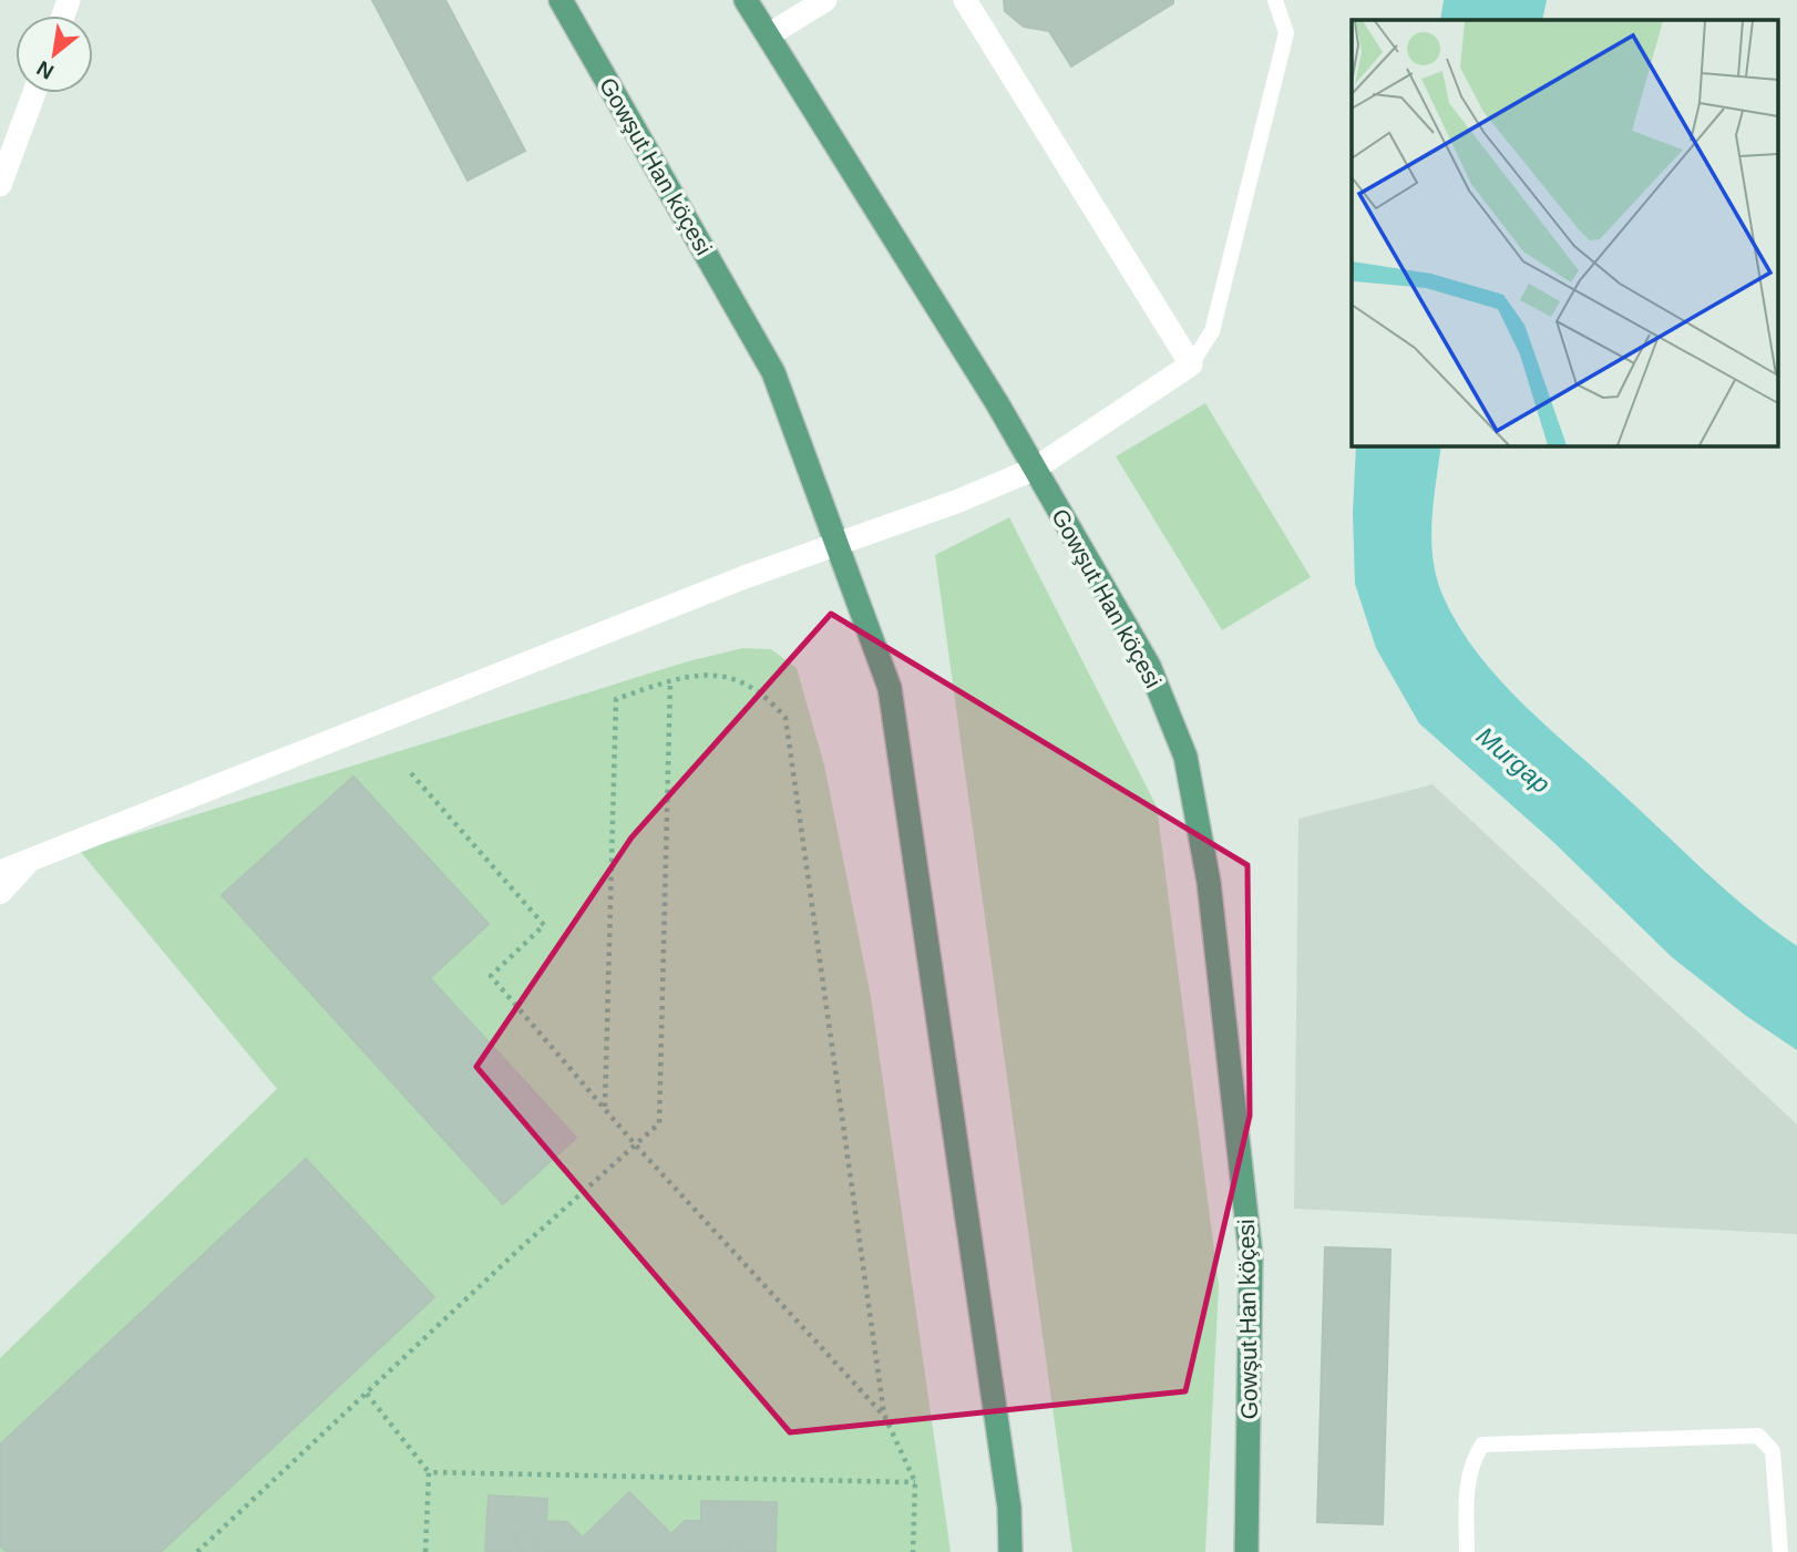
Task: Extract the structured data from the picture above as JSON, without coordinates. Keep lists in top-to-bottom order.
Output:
{
  "streets": {
    "main road": ["Gowşut Han köçesi"]
  },
  "water": ["Murgap"],
  "north": "bottom left"
}
